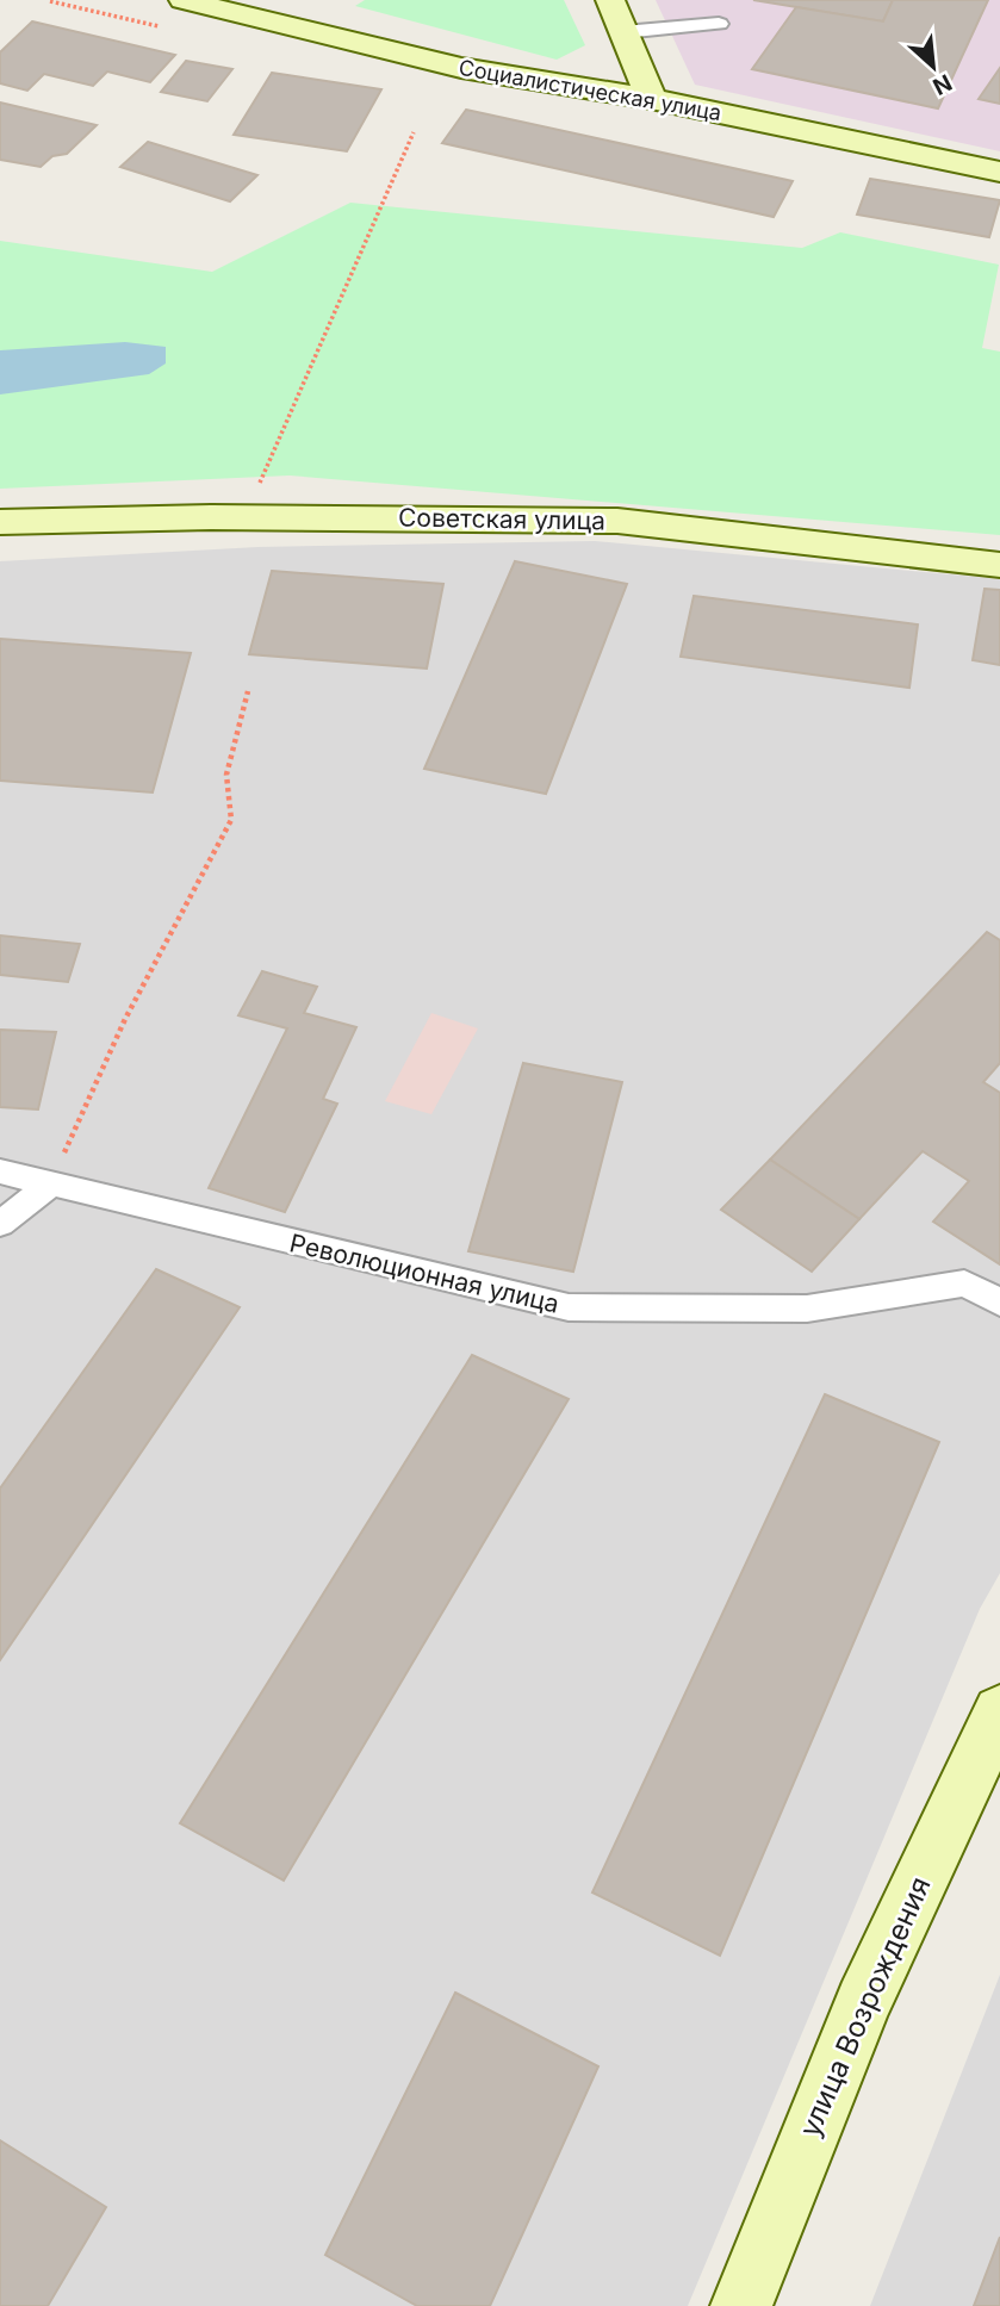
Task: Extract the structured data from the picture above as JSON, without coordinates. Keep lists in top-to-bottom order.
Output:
{
  "streets": {
    "main road": ["Социалистическая улица", "Советская улица", "улица Возрождения"],
    "lane": ["Революционная улица"]
  },
  "north": "bottom right"
}
